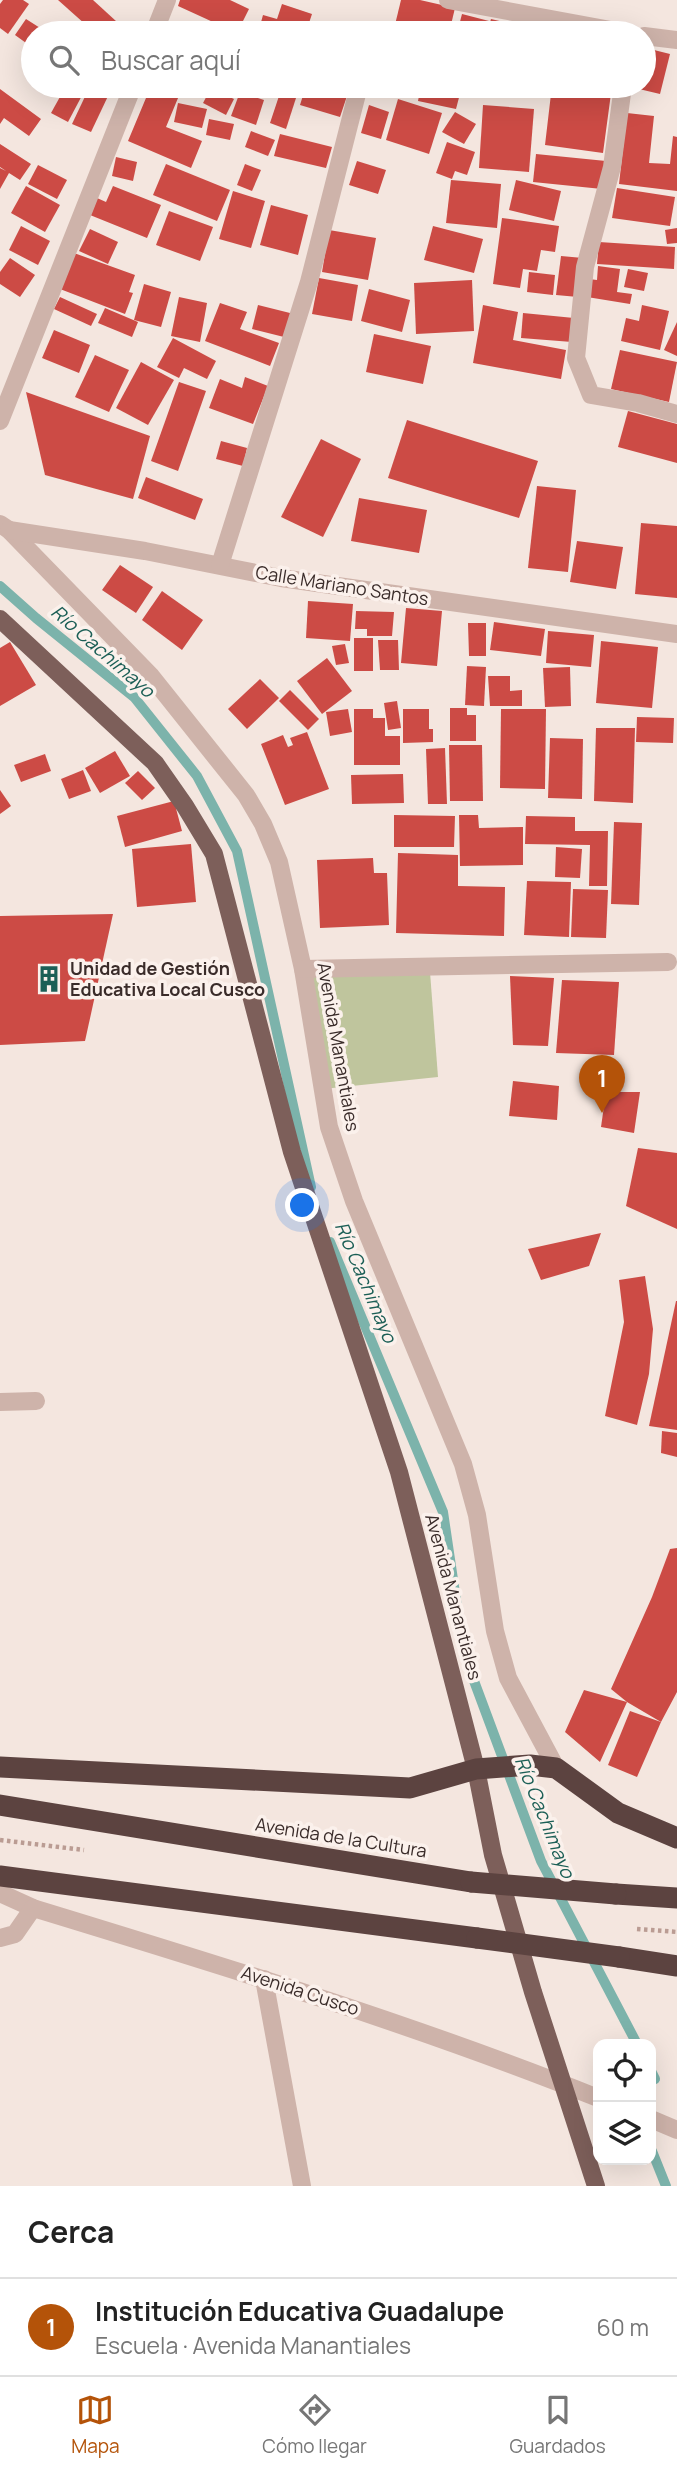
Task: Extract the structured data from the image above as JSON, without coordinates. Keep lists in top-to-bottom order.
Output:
{
  "streets": {
    "highway": ["Avenida de la Cultura"],
    "main road": ["Avenida Manantiales"],
    "street": ["Calle Mariano Santos", "Avenida Cusco"]
  },
  "crossings": [
    ["Calle Mariano Santos", "Avenida Manantiales"],
    ["Avenida Manantiales", "Avenida Cusco"]
  ],
  "water": ["Río Cachimayo"],
  "places": {
    "building": ["Unidad de Gestión Educativa Local Cusco"]
  },
  "page": {
    "search": "Buscar aquí",
    "pins": "1",
    "heading": "Cerca",
    "list": [
      {
        "mark": "1",
        "name": "Institución Educativa Guadalupe",
        "note": "Escuela · Avenida Manantiales",
        "value": "60 m"
      }
    ],
    "nav": ["Mapa", "Cómo llegar", "Guardados"]
  }
}
